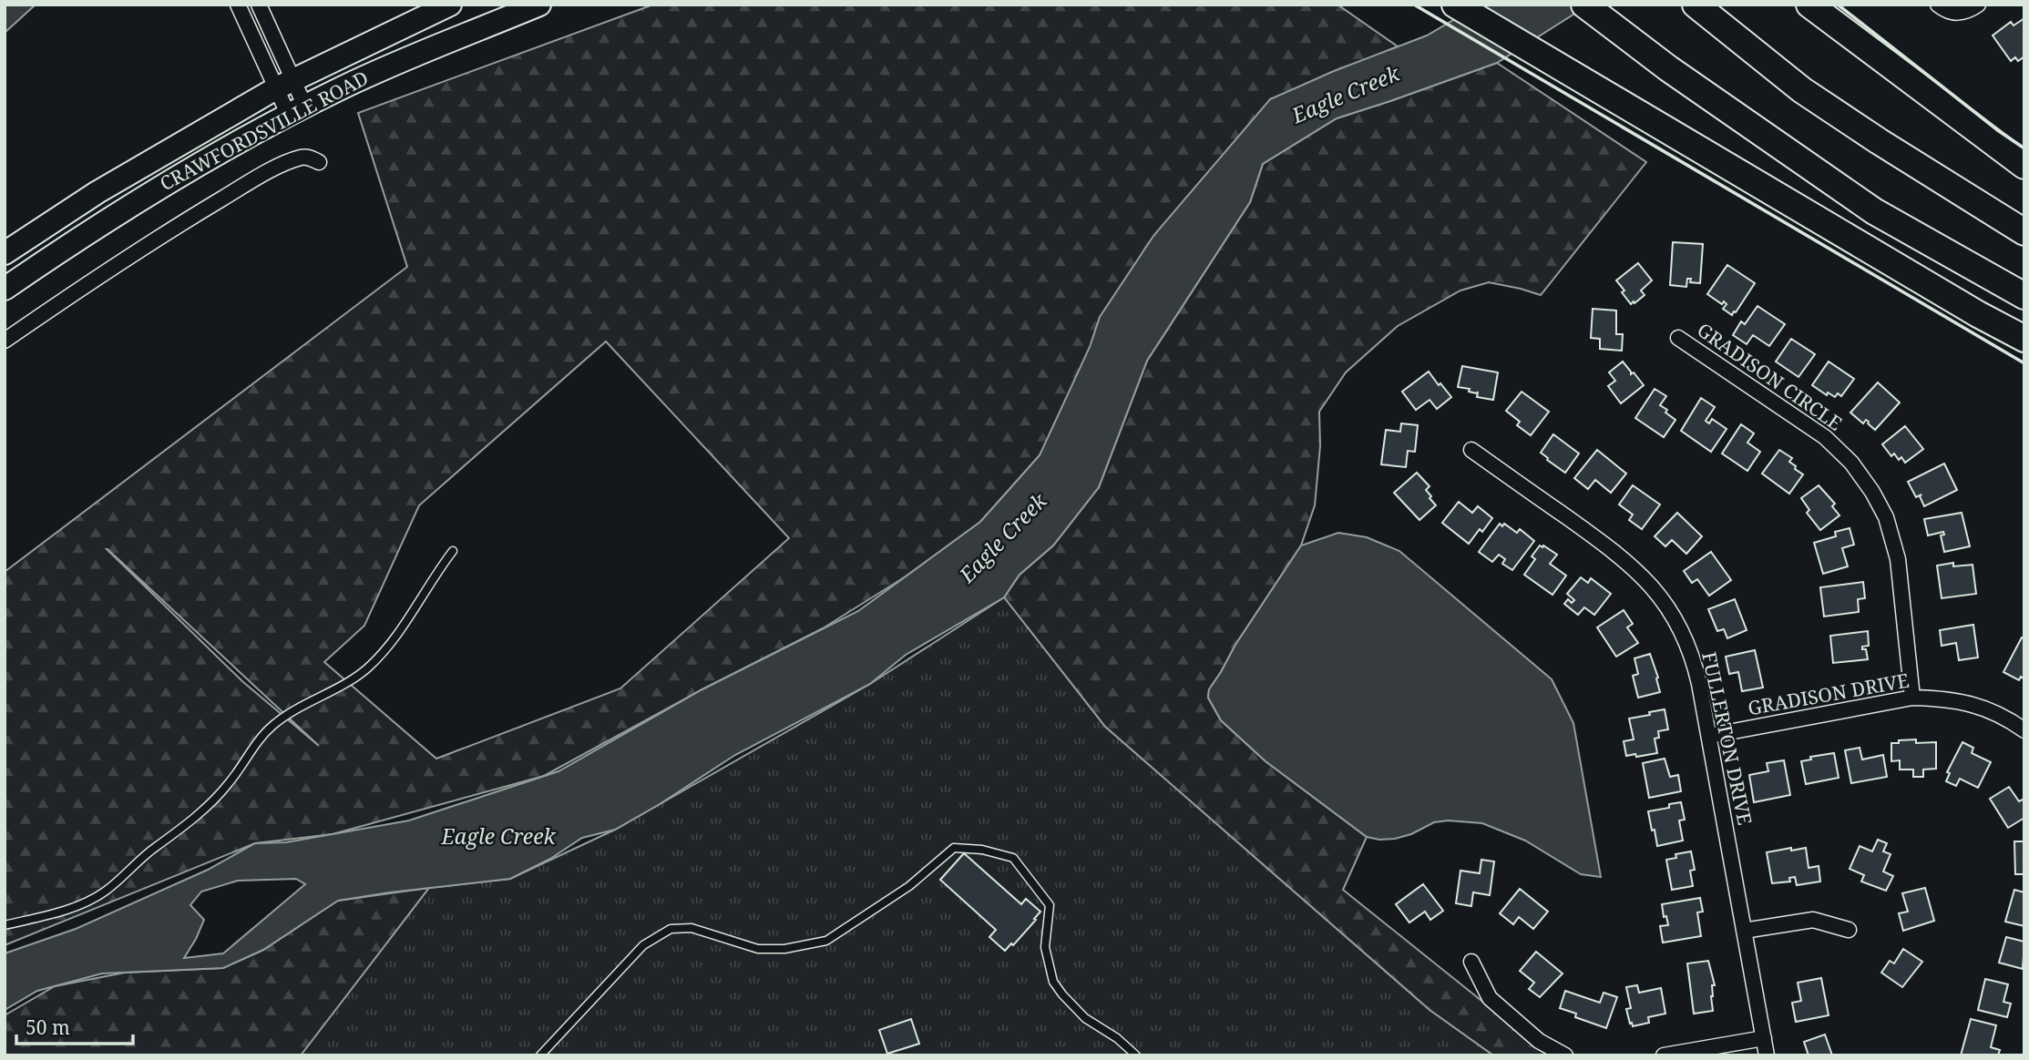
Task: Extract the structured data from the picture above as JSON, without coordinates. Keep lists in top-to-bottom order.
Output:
{
  "streets": {
    "main road": ["CRAWFORDSVILLE ROAD"],
    "street": ["GRADISON CIRCLE", "GRADISON DRIVE", "FULLERTON DRIVE"]
  },
  "crossings": [
    ["GRADISON CIRCLE", "GRADISON DRIVE"],
    ["GRADISON DRIVE", "FULLERTON DRIVE"]
  ],
  "water": ["Eagle Creek"],
  "scale_bar": "50 m"
}
